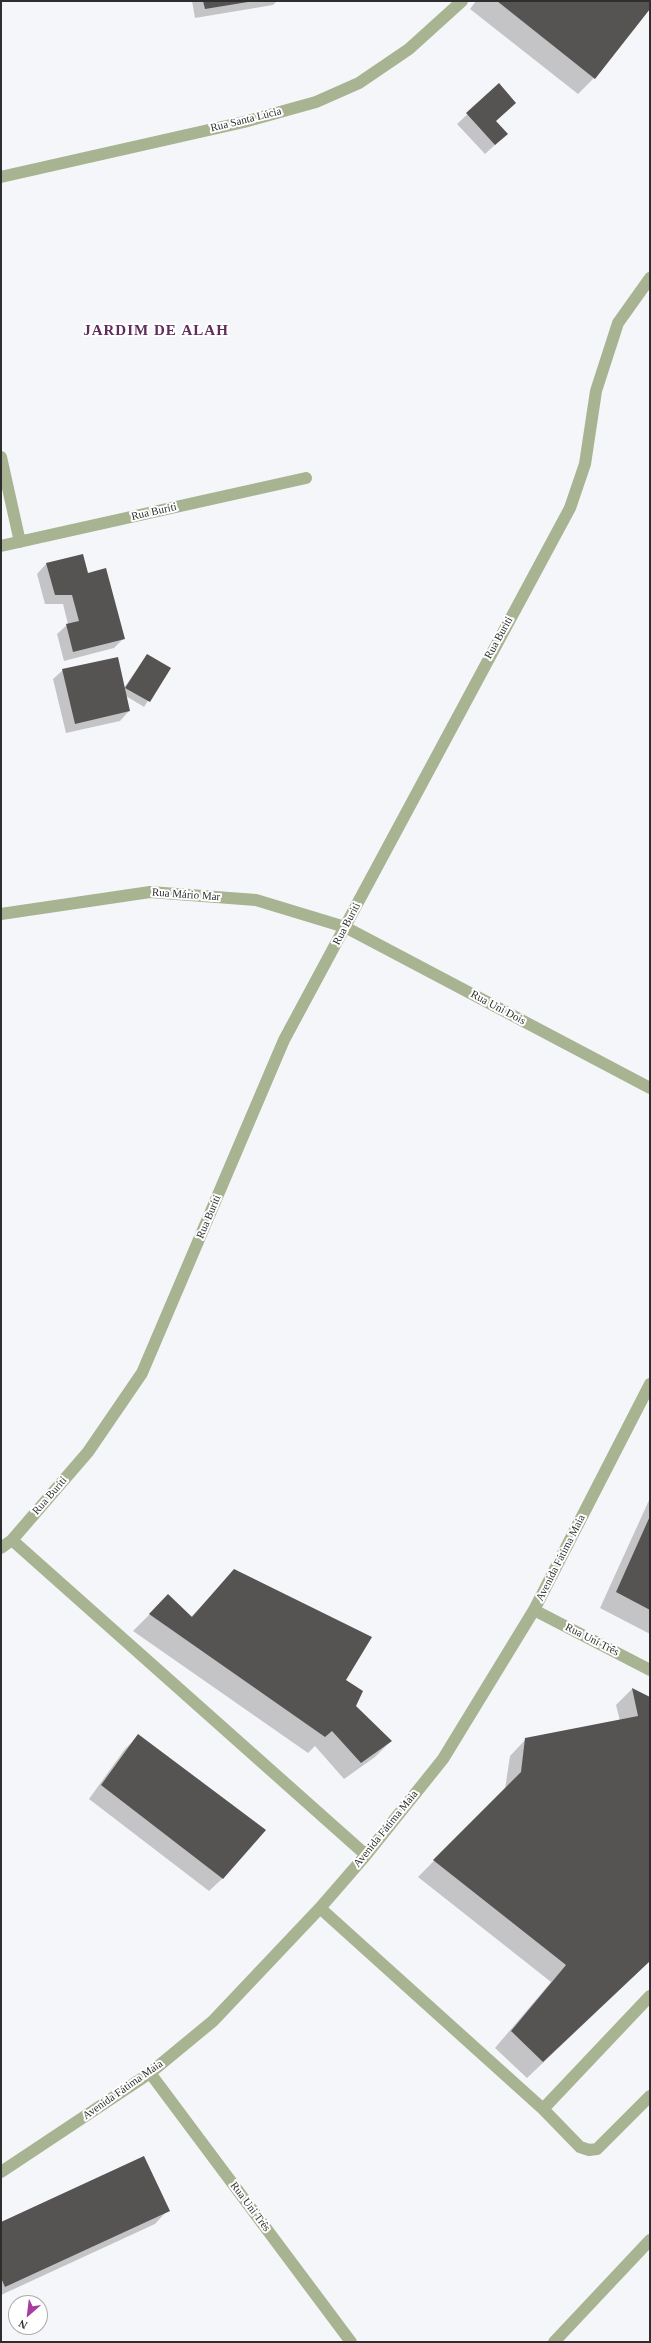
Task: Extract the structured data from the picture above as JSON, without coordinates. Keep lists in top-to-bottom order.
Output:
{
  "streets": {
    "street": [
      "Rua Santa Lúcia",
      "Rua Buriti",
      "Rua Mário Mar",
      "Rua Uni Dois",
      "Avenida Fátima Maia",
      "Rua Uni Três"
    ]
  },
  "crossings": [
    ["Rua Buriti", "Rua Mário Mar"],
    ["Rua Buriti", "Rua Uni Dois"],
    ["Rua Mário Mar", "Rua Uni Dois"],
    ["Avenida Fátima Maia", "Rua Uni Três"]
  ],
  "districts": ["JARDIM DE ALAH"],
  "north": "bottom left"
}
